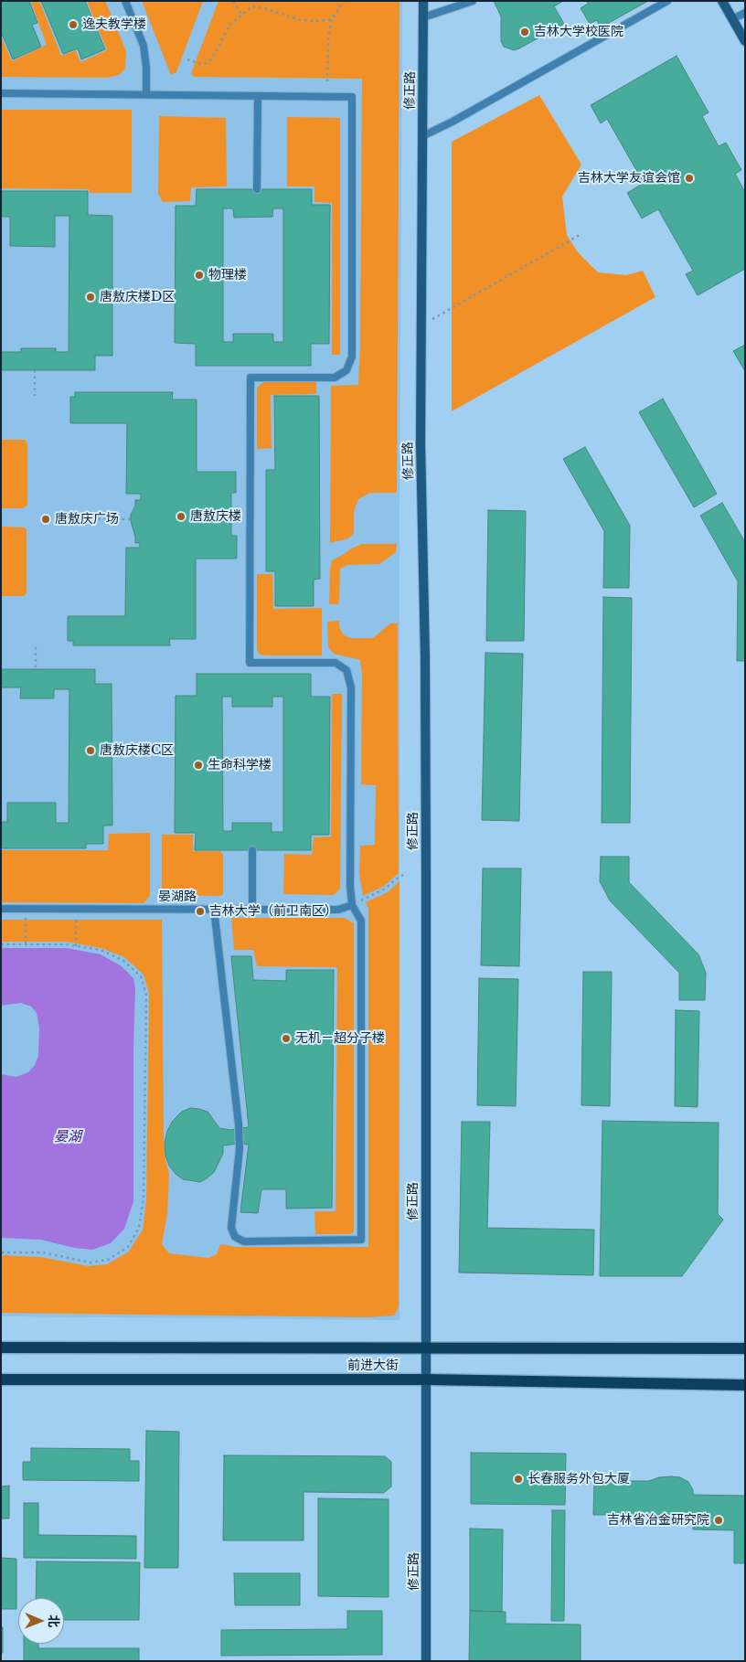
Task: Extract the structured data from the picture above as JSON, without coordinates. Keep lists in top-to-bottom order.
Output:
{
  "streets": {
    "main road": ["前进大街"],
    "street": ["修正路"],
    "lane": ["晏湖路"]
  },
  "crossings": [
    ["修正路", "前进大街"]
  ],
  "water": ["晏湖"],
  "places": [
    "逸夫教学楼",
    "吉林大学校医院",
    "吉林大学友谊会馆",
    "物理楼",
    "唐敖庆楼D区",
    "唐敖庆楼",
    "唐敖庆广场",
    "唐敖庆楼C区",
    "生命科学楼",
    "吉林大学（前卫南区）",
    "无机－超分子楼",
    "长春服务外包大厦",
    "吉林省冶金研究院"
  ],
  "north": "right"
}
